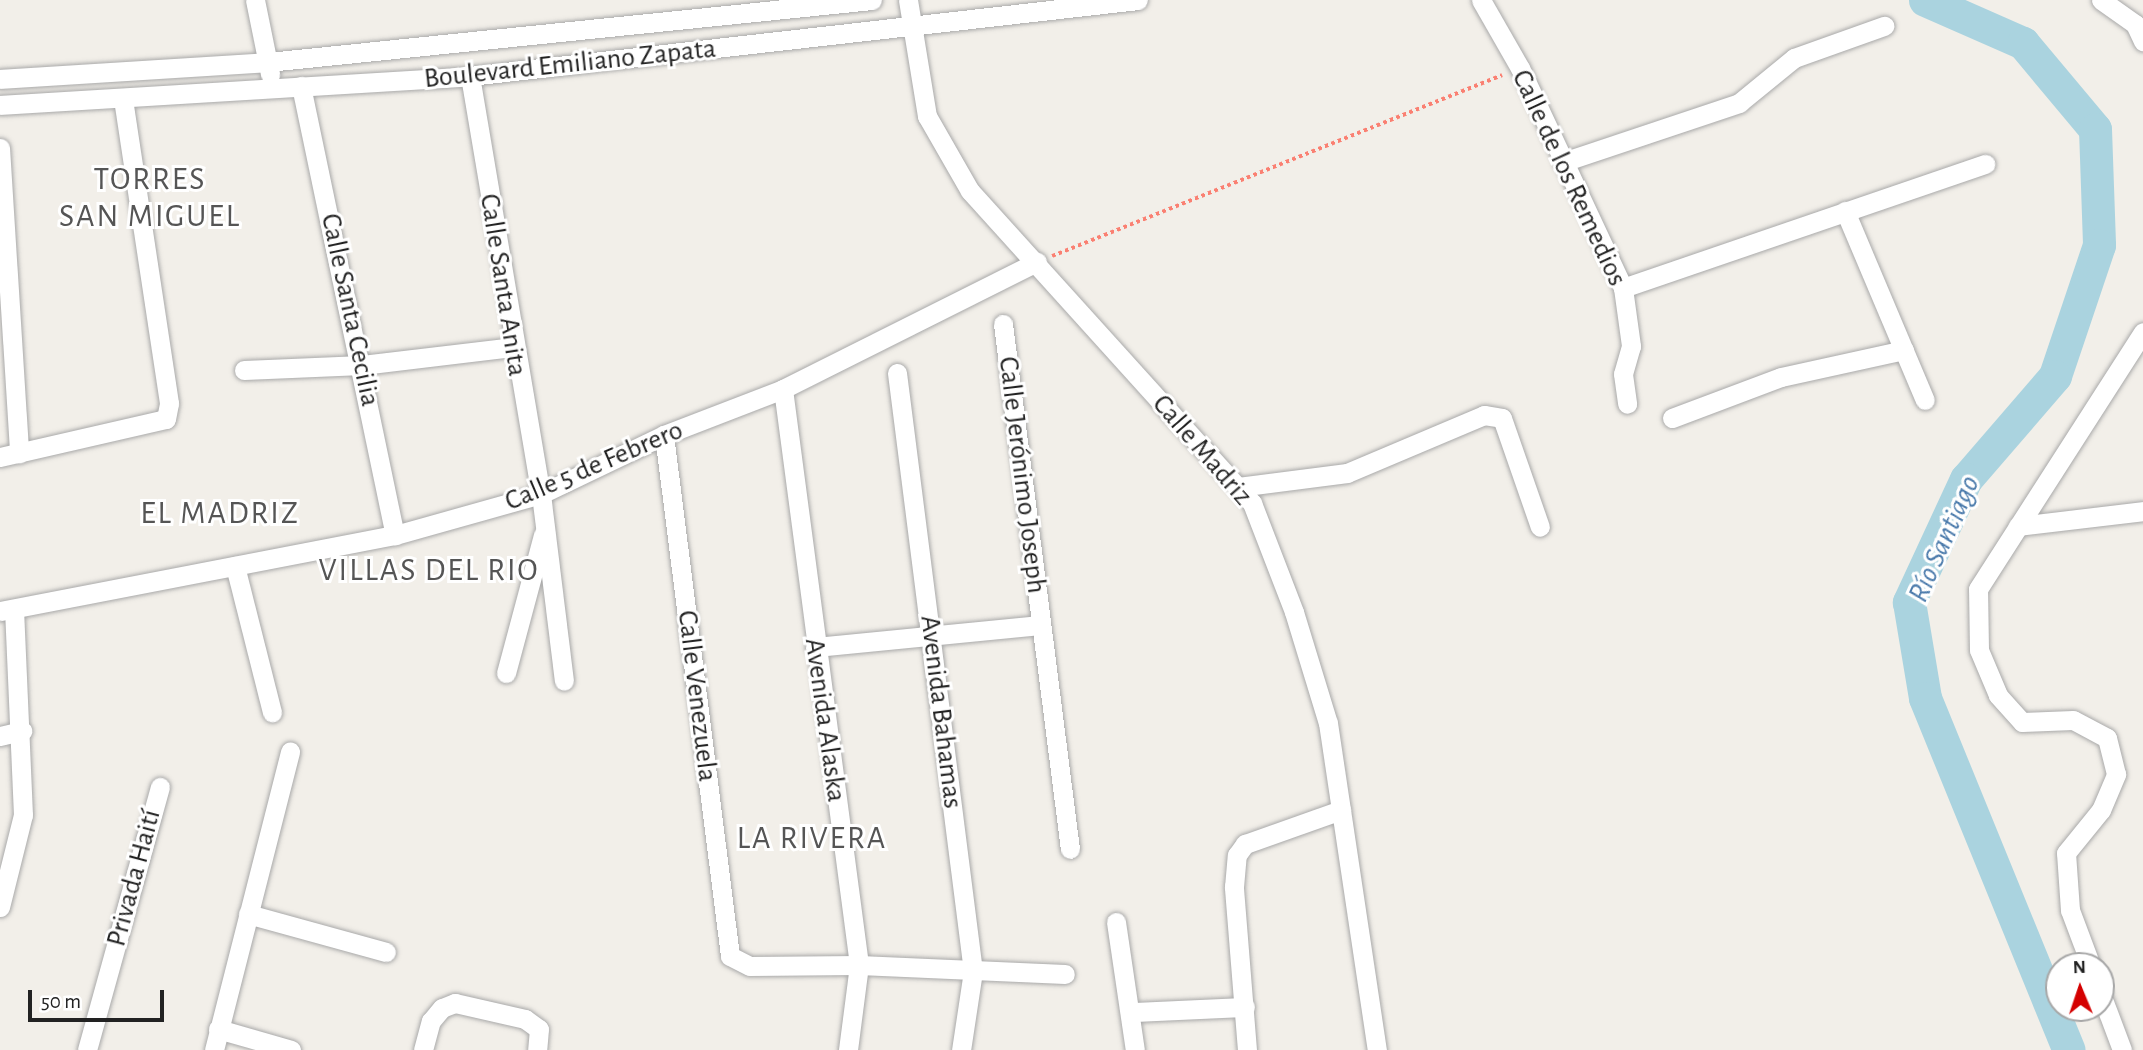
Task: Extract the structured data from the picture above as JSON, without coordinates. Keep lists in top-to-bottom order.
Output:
{
  "streets": {
    "street": [
      "Boulevard Emiliano Zapata",
      "Calle de los Remedios",
      "Calle Santa Anita",
      "Calle Santa Cecilia",
      "Calle Madriz",
      "Calle 5 de Febrero",
      "Calle Jerónimo Joseph",
      "Calle Venezuela",
      "Avenida Bahamas",
      "Avenida Alaska",
      "Privada Haití"
    ]
  },
  "crossings": [
    ["Boulevard Emiliano Zapata", "Calle Santa Anita"],
    ["Boulevard Emiliano Zapata", "Calle Santa Cecilia"],
    ["Boulevard Emiliano Zapata", "Calle Madriz"],
    ["Calle Santa Anita", "Calle 5 de Febrero"],
    ["Calle Santa Cecilia", "Calle 5 de Febrero"],
    ["Calle Madriz", "Calle 5 de Febrero"],
    ["Calle 5 de Febrero", "Calle Venezuela"],
    ["Calle 5 de Febrero", "Avenida Alaska"],
    ["Calle Venezuela", "Avenida Alaska"]
  ],
  "districts": [
    "TORRES SAN MIGUEL",
    "EL MADRIZ",
    "VILLAS DEL RIO",
    "LA RIVERA"
  ],
  "water": ["Río Santiago"],
  "scale_bar": "50 m",
  "north": "top"
}
